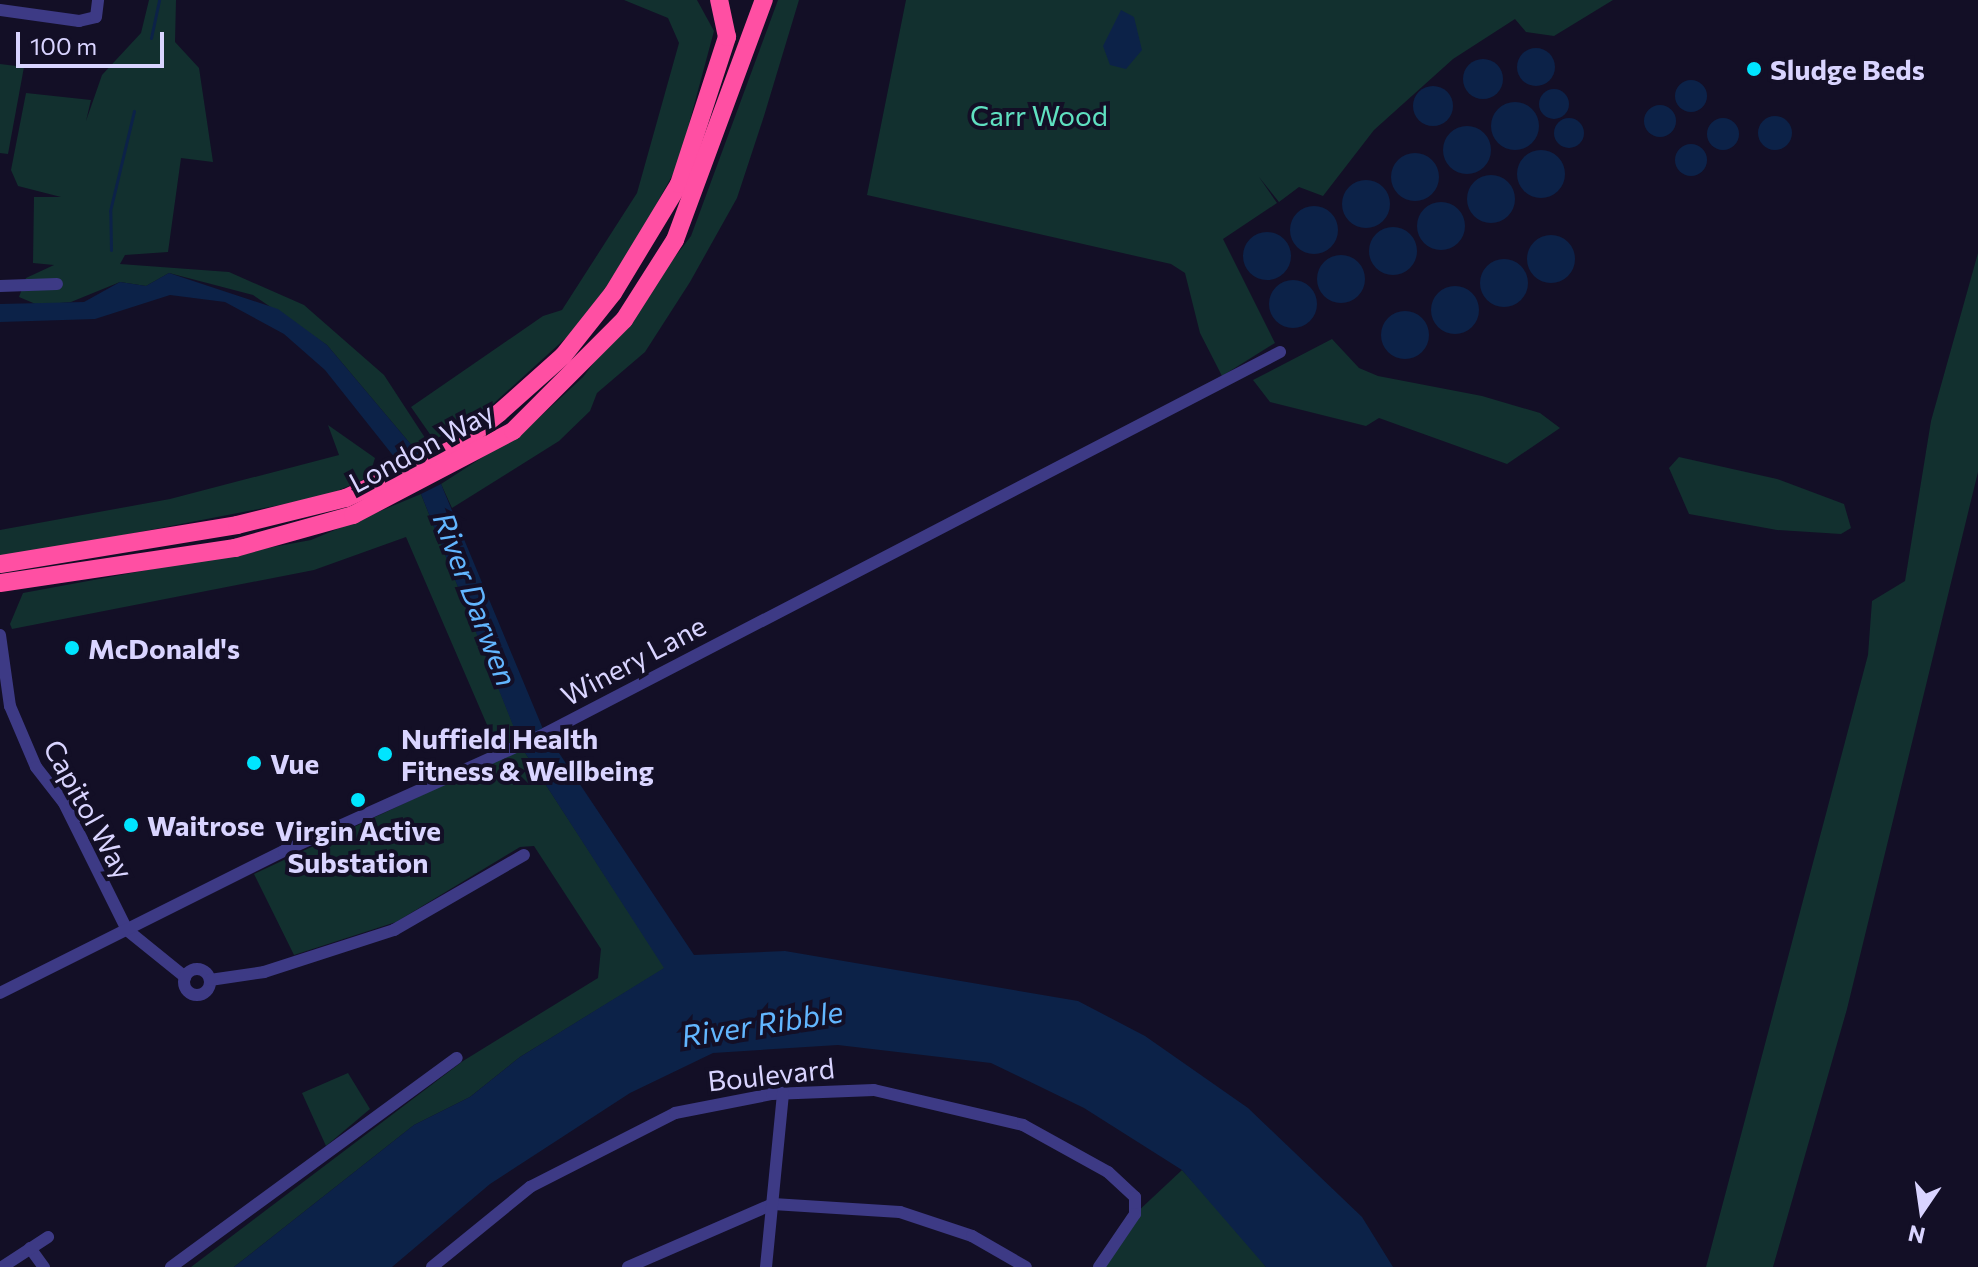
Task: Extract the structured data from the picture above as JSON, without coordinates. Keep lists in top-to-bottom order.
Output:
{
  "streets": {
    "highway": ["London Way"],
    "street": ["Winery Lane", "Capitol Way", "Boulevard"]
  },
  "crossings": [
    ["Winery Lane", "Capitol Way"]
  ],
  "water": ["River Darwen", "River Ribble"],
  "parks": ["Carr Wood"],
  "places": [
    "Sludge Beds",
    "McDonald's",
    "Nuffield Health Fitness & Wellbeing",
    "Vue",
    "Virgin Active Substation",
    "Waitrose"
  ],
  "scale_bar": "100 m",
  "north": "bottom"
}
